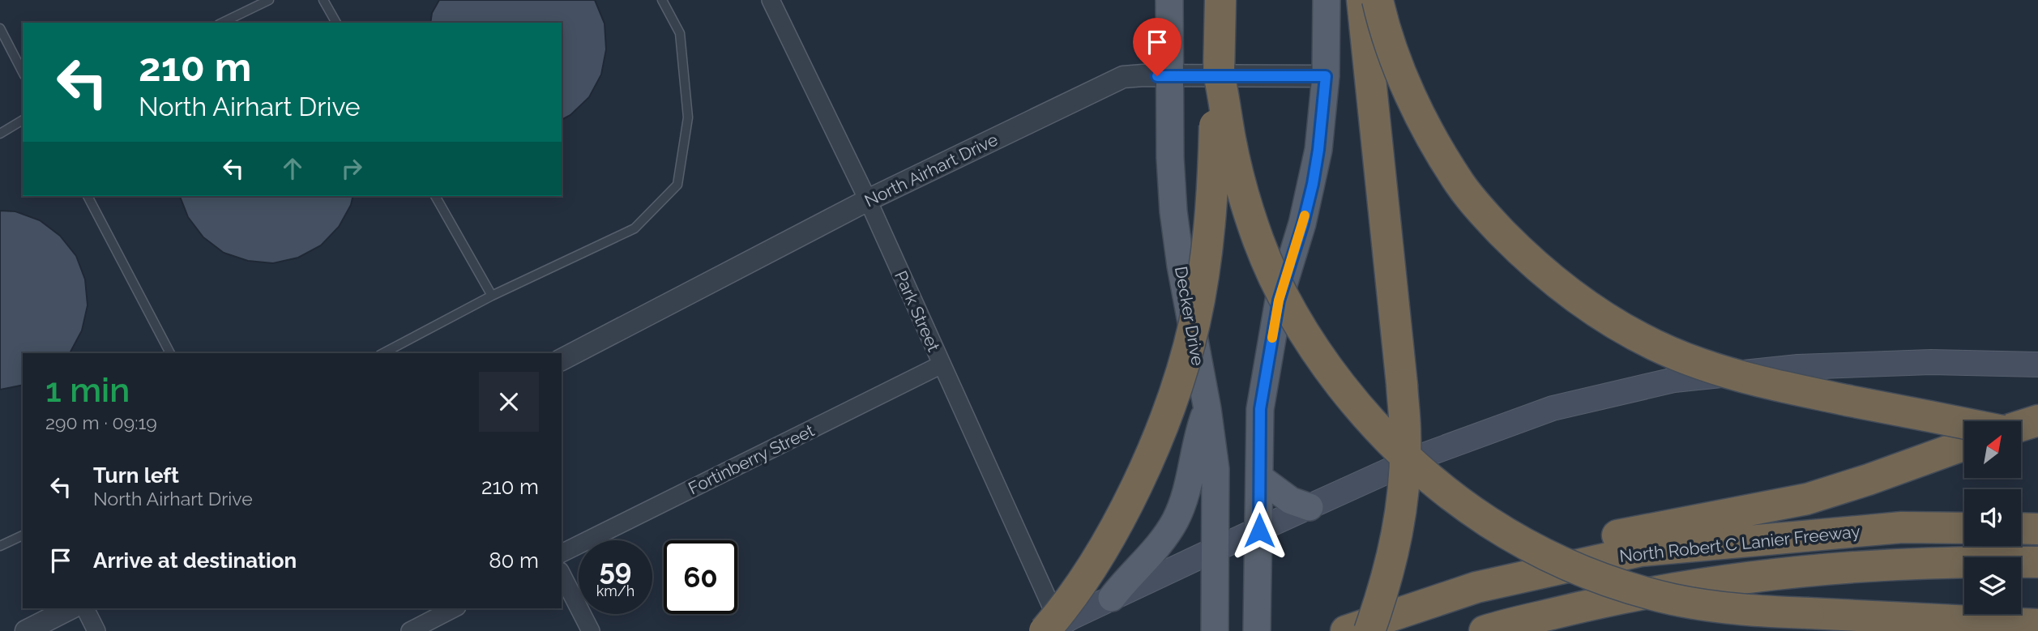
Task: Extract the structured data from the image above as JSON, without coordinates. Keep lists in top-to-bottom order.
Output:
{
  "streets": {
    "highway": ["North Robert C Lanier Freeway"],
    "main road": ["Decker Drive"],
    "street": ["North Airhart Drive", "Park Street", "Fortinberry Street"]
  },
  "crossings": [
    ["North Airhart Drive", "Park Street"],
    ["North Airhart Drive", "Decker Drive"],
    ["Park Street", "Fortinberry Street"]
  ],
  "north": "top right",
  "page": {
    "turn": ["210 m", "North Airhart Drive"],
    "heading": ["1 min", "290 m · 09:19"],
    "list": [
      {
        "name": "Turn left",
        "note": "North Airhart Drive",
        "value": "210 m"
      },
      {
        "name": "Arrive at destination",
        "value": "80 m"
      }
    ],
    "speed": "59 km/h",
    "limit": "60"
  }
}
